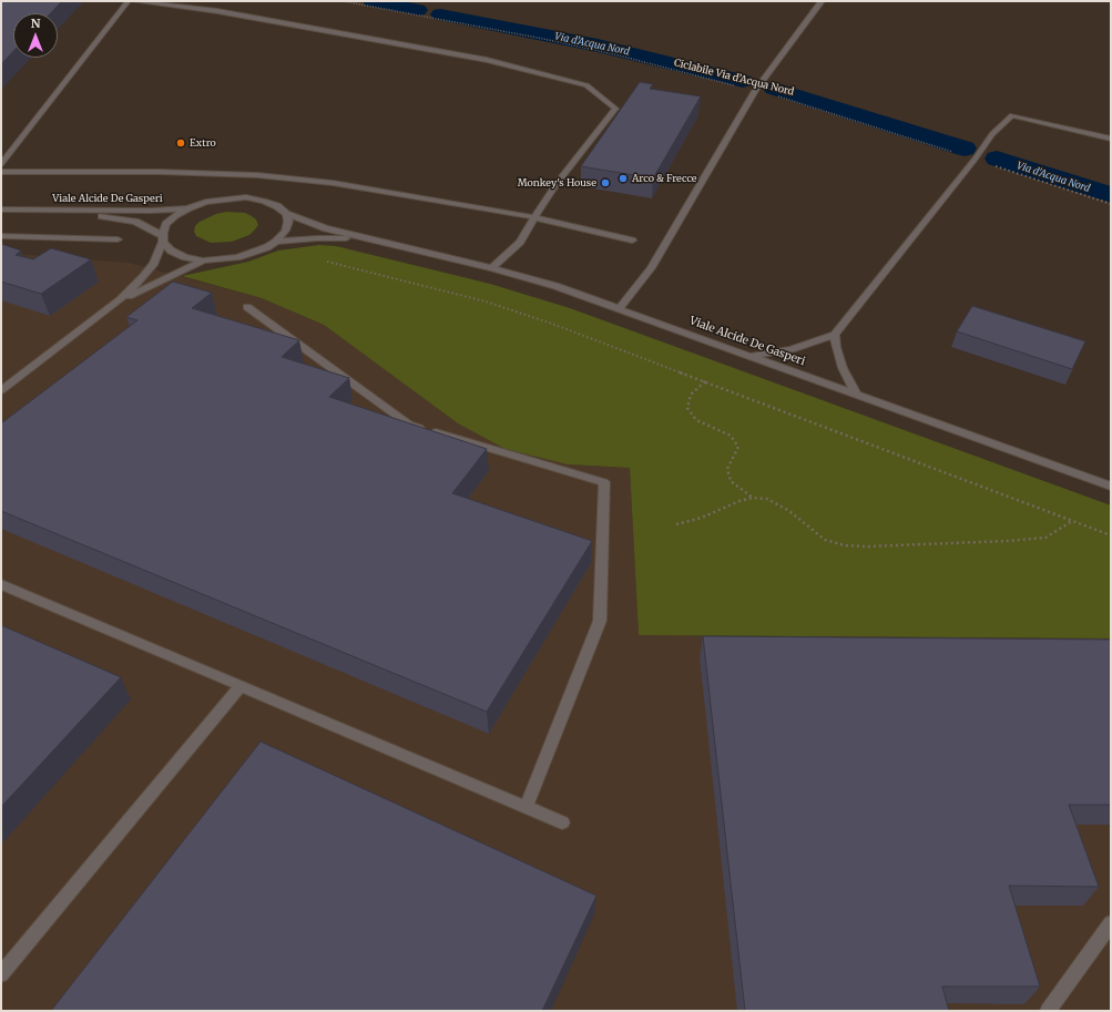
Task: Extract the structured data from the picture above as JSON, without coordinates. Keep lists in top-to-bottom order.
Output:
{
  "streets": {
    "street": ["Viale Alcide De Gasperi"],
    "path": ["Ciclabile Via d’Acqua Nord"]
  },
  "water": ["Via d'Acqua Nord"],
  "places": ["Extro", "Arco & Frecce", "Monkey's House"],
  "north": "top"
}
